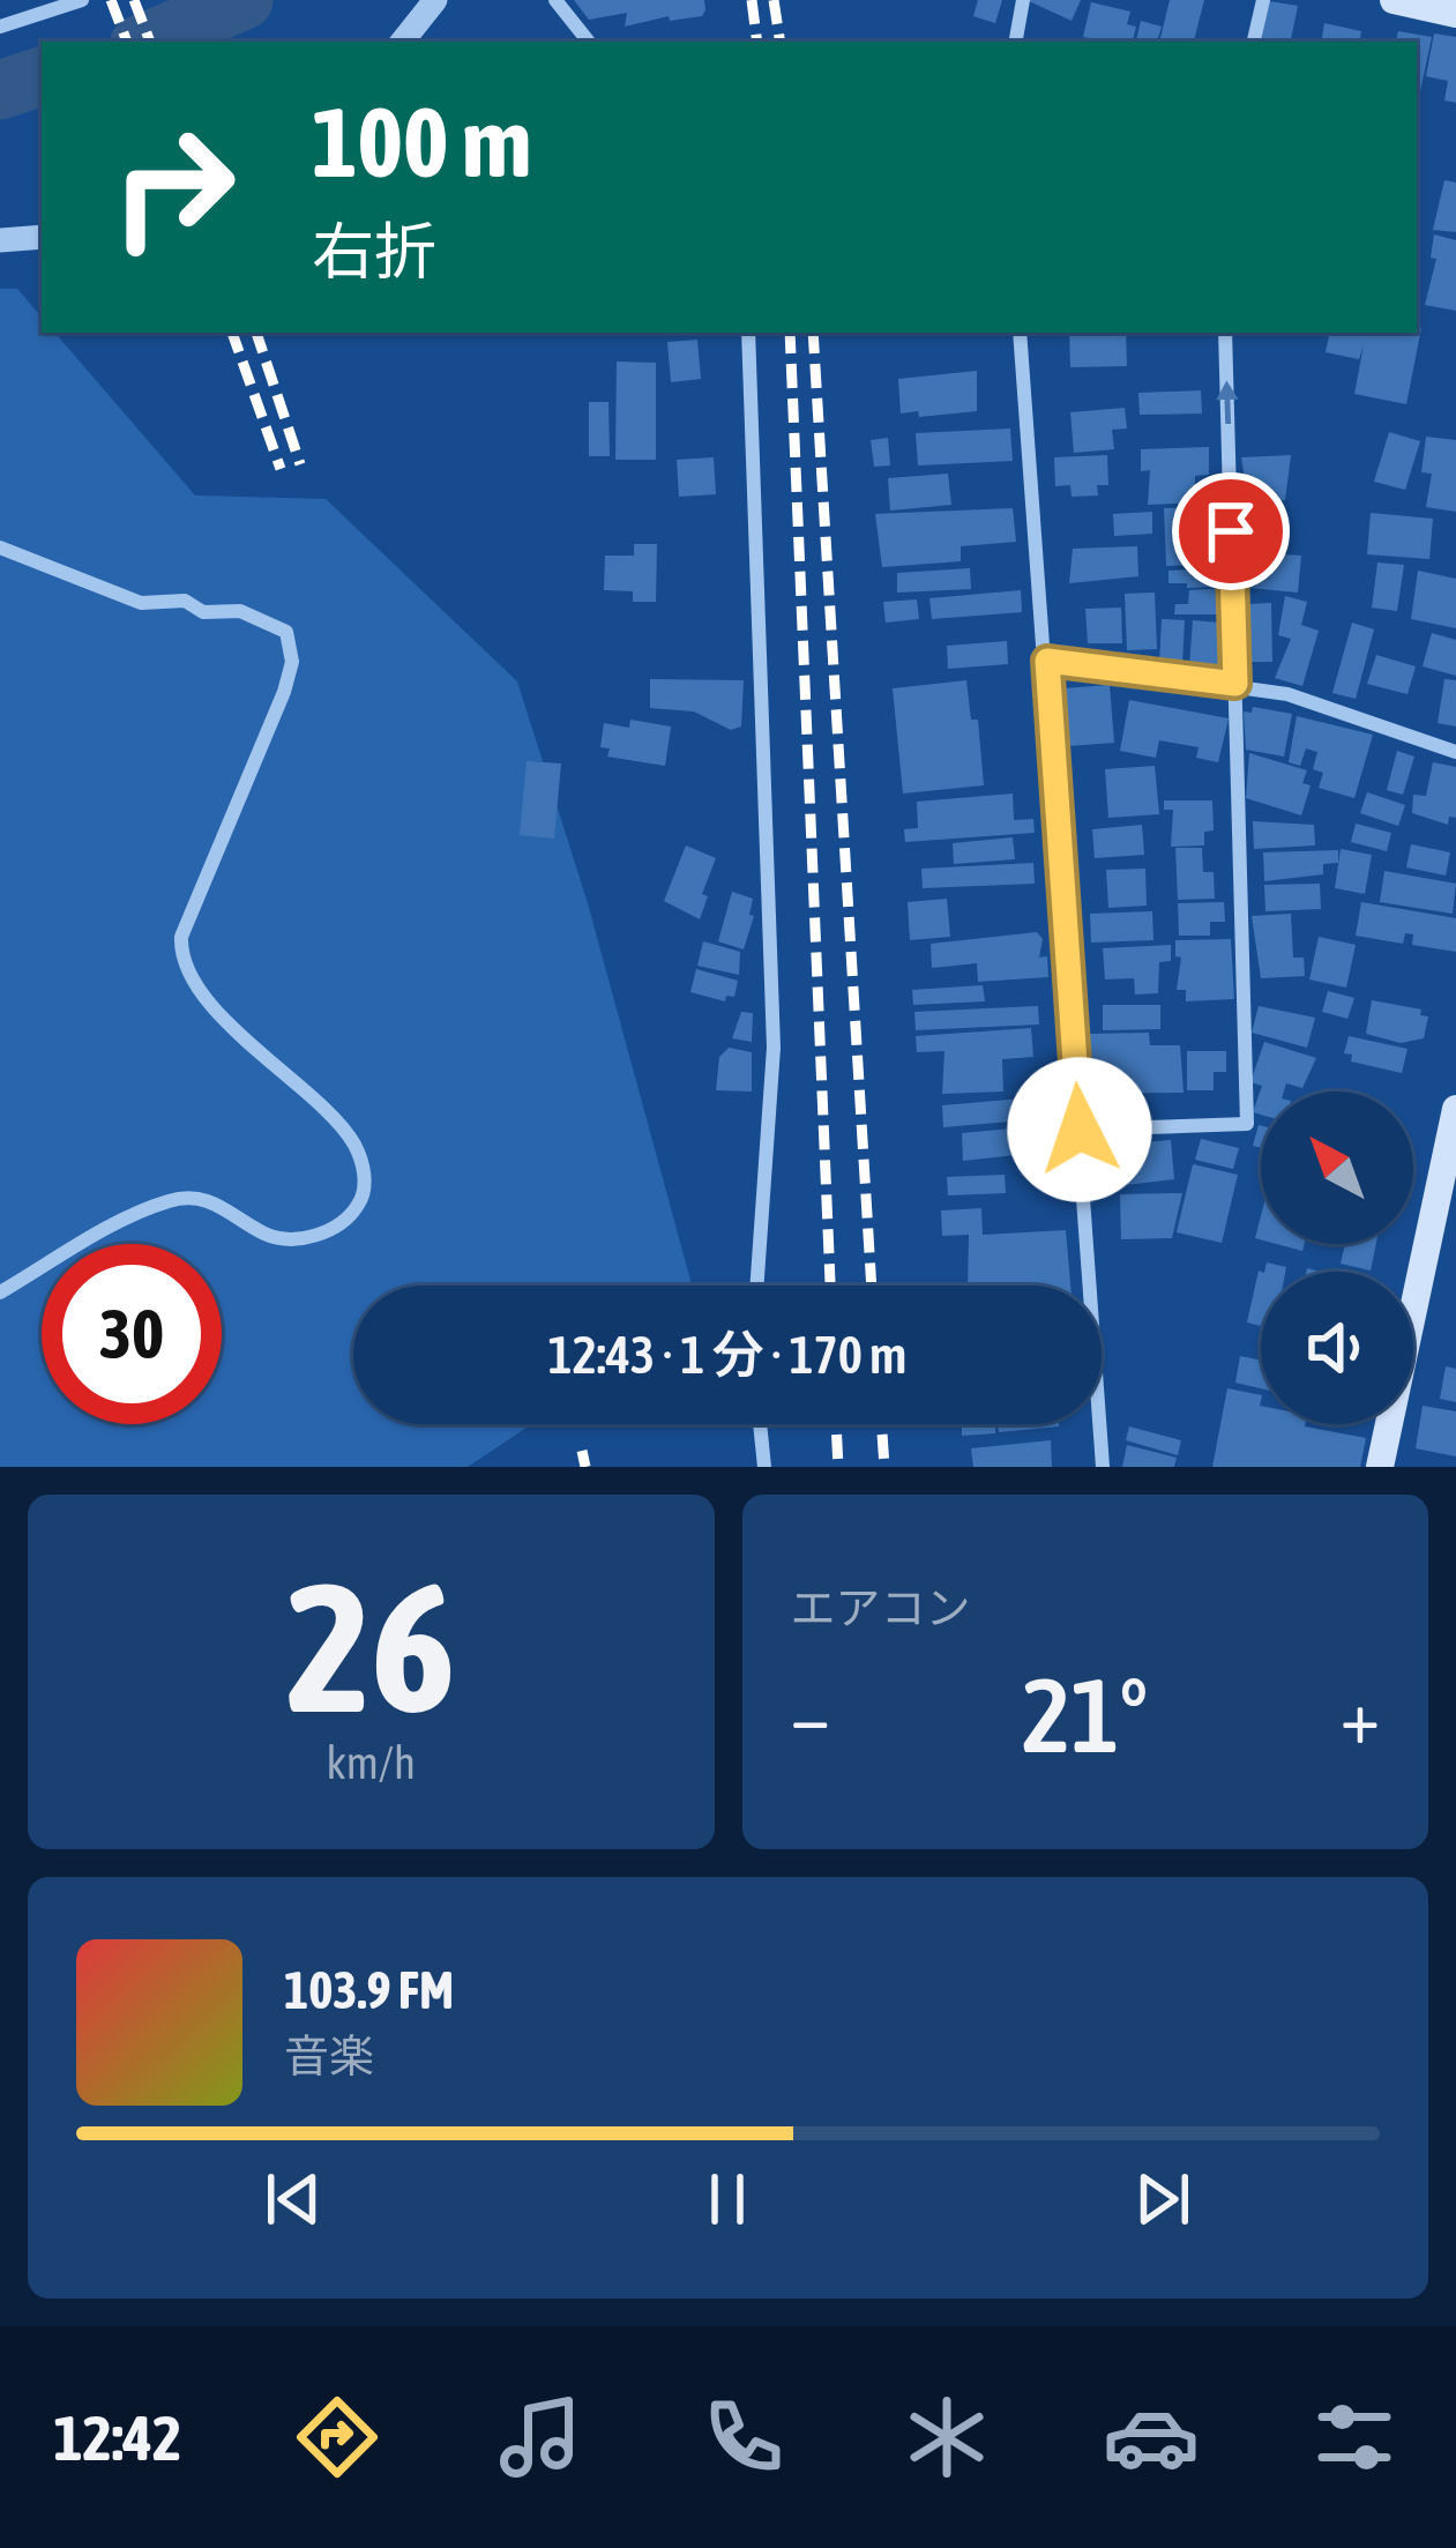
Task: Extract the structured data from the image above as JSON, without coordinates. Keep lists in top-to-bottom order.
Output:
{
  "north": "top left",
  "page": {
    "turn": ["100 m", "右折"],
    "limit": "30",
    "trip": "12:43 · 1 分 · 170 m",
    "tile": [
      ["26", "km/h"],
      "エアコン"
    ],
    "heat": ["−", "21°", "+"],
    "song": ["103.9 FM", "音楽"],
    "tabs": "12:42"
  }
}
